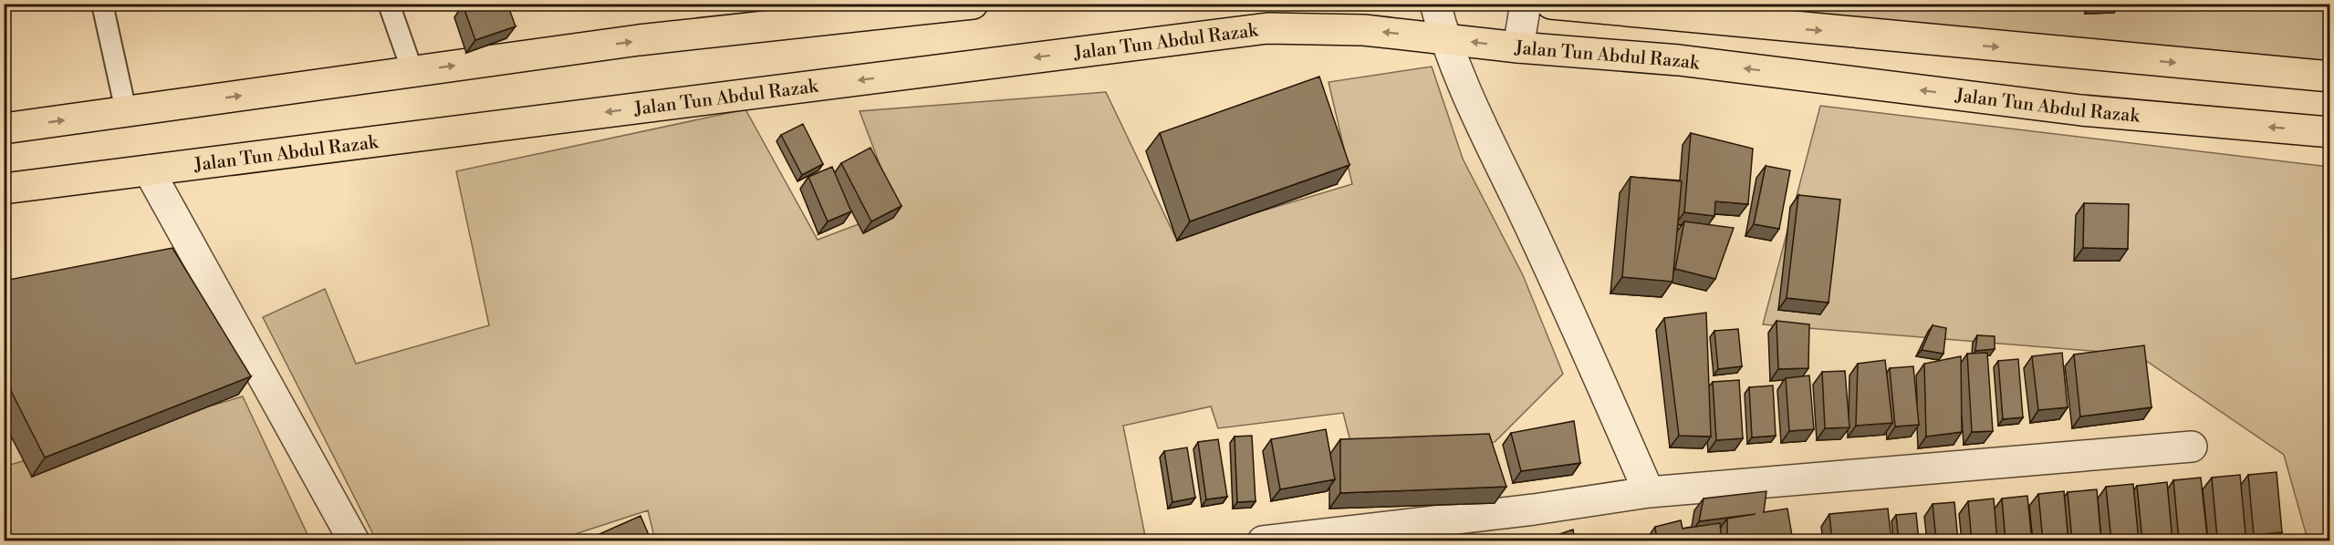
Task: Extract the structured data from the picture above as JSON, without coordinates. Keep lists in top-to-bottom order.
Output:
{
  "streets": {
    "main road": ["Jalan Tun Abdul Razak"]
  }
}
